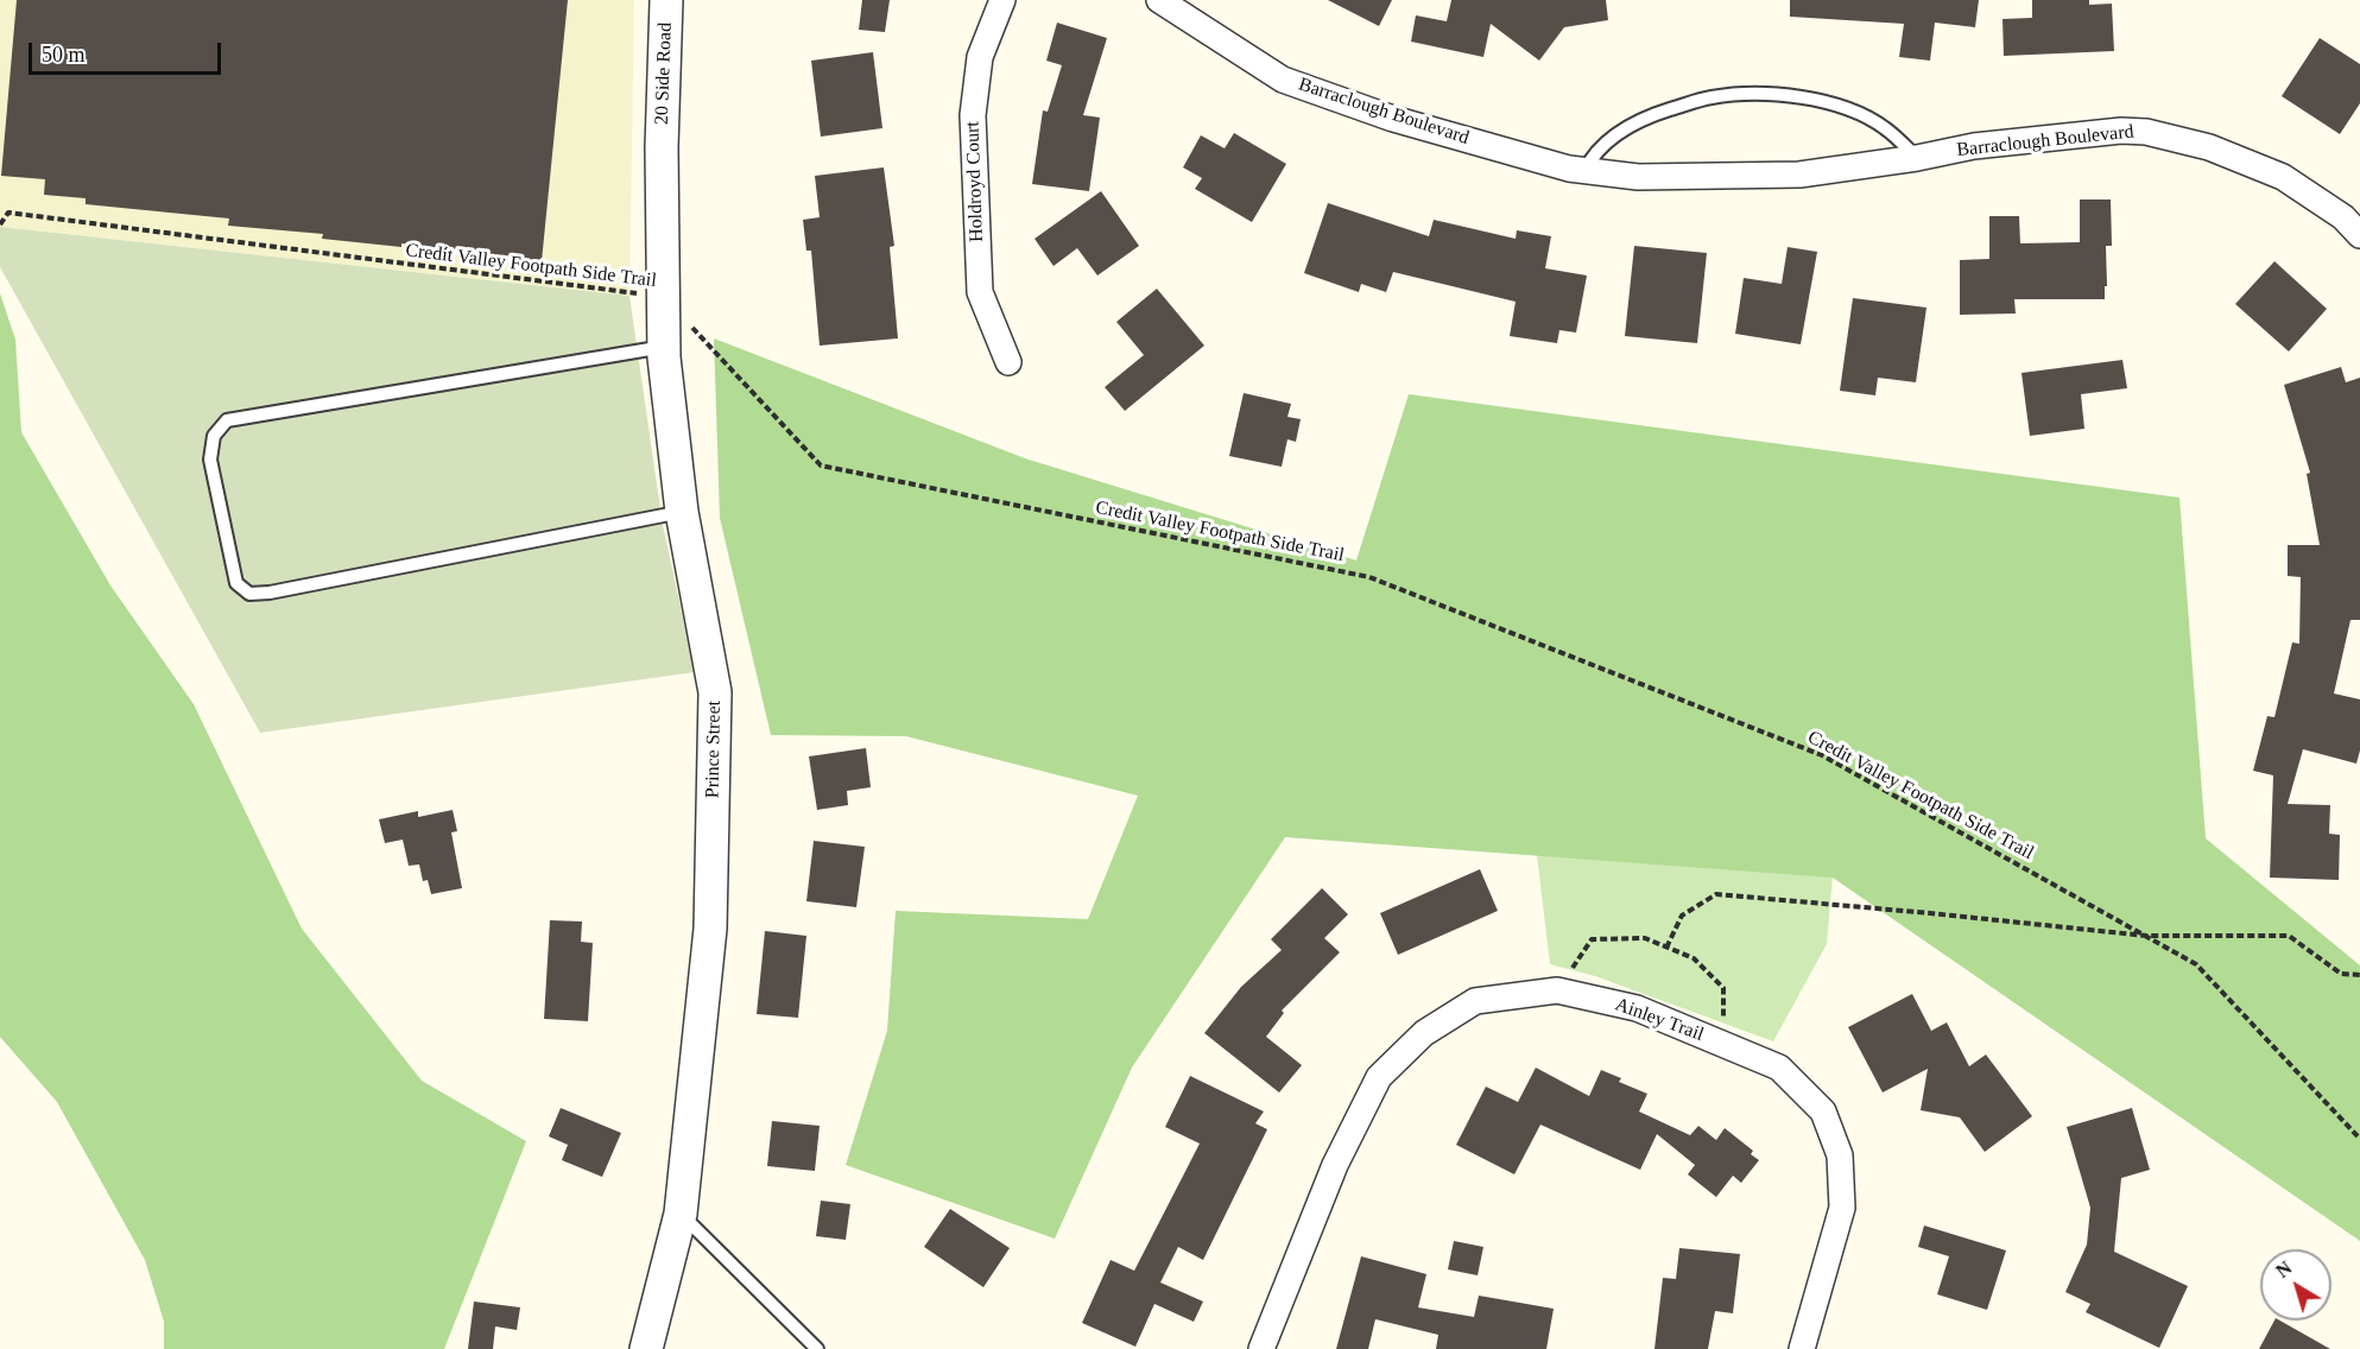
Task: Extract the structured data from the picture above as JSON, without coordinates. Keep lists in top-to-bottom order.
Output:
{
  "streets": {
    "street": [
      "20 Side Road",
      "Barraclough Boulevard",
      "Holdroyd Court",
      "Prince Street",
      "Ainley Trail"
    ],
    "path": ["Credit Valley Footpath Side Trail"]
  },
  "crossings": [
    ["20 Side Road", "Prince Street"],
    ["Credit Valley Footpath Side Trail", "Prince Street"]
  ],
  "scale_bar": "50 m",
  "north": "top left"
}
